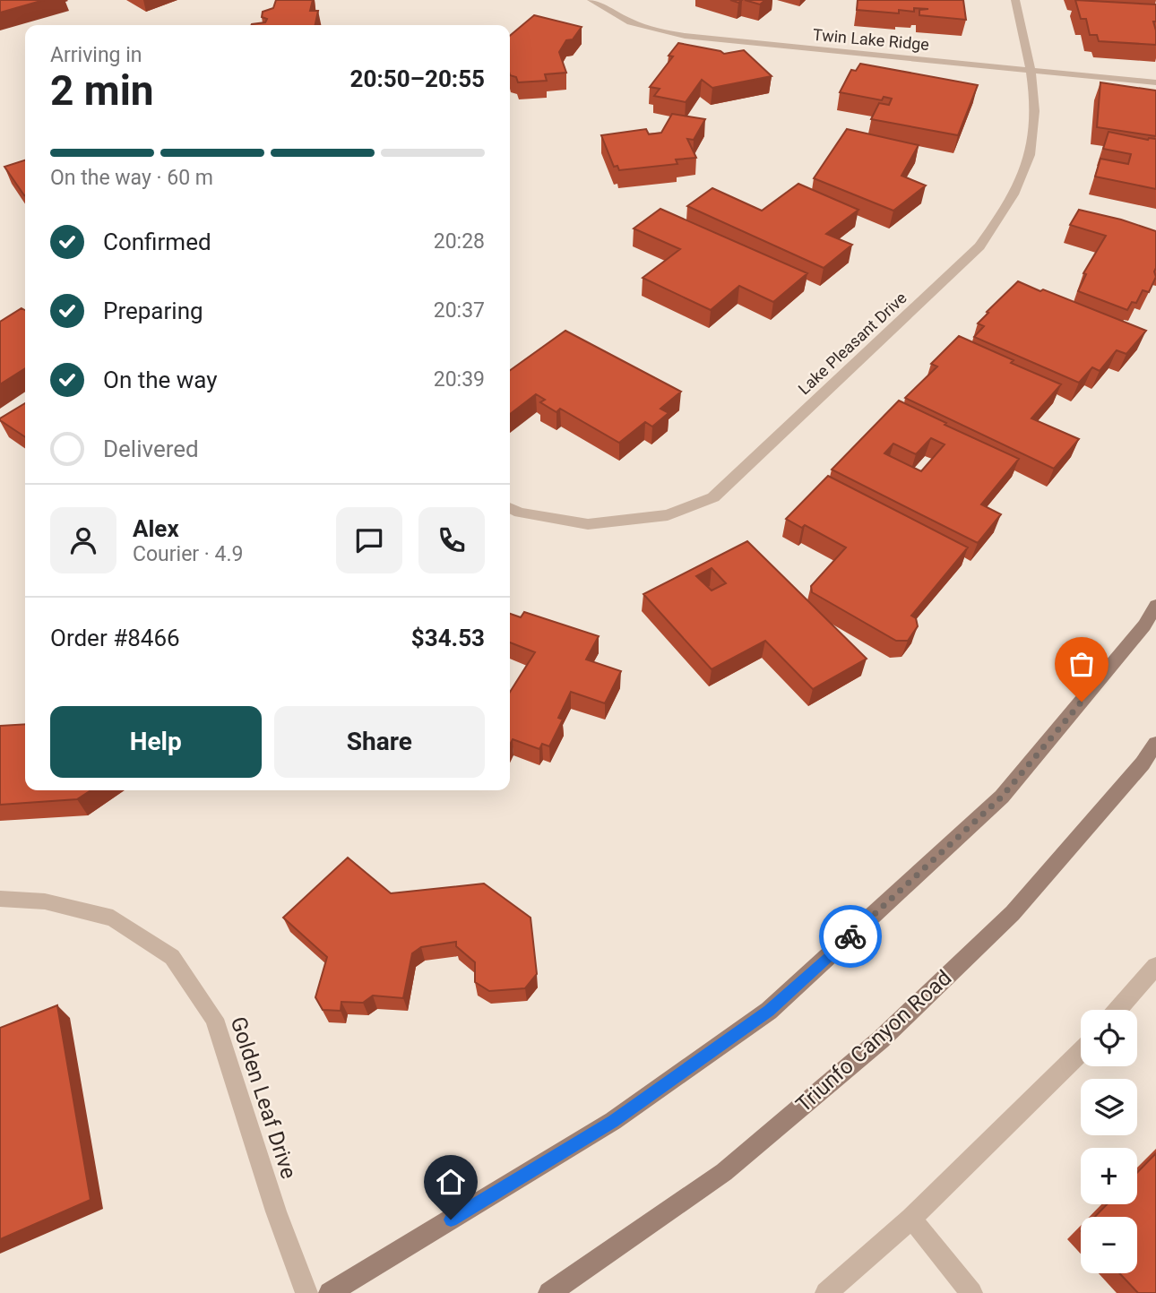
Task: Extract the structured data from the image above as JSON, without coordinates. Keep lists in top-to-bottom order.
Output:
{
  "streets": {
    "street": [
      "Twin Lake Ridge",
      "Lake Pleasant Drive",
      "Triunfo Canyon Road",
      "Golden Leaf Drive"
    ]
  },
  "crossings": [
    ["Twin Lake Ridge", "Lake Pleasant Drive"]
  ],
  "page": {
    "heading": ["2 min", "Arriving in", "20:50–20:55"],
    "panel": [
      "Alex",
      "Courier · 4.9",
      "Order #8466",
      "$34.53"
    ],
    "bar": "On the way · 60 m",
    "list": [
      ["Confirmed", "20:28"],
      ["Preparing", "20:37"],
      ["On the way", "20:39"],
      "Delivered"
    ],
    "buttons": ["Help", "Share"],
    "map_buttons": ["+", "−"]
  }
}
